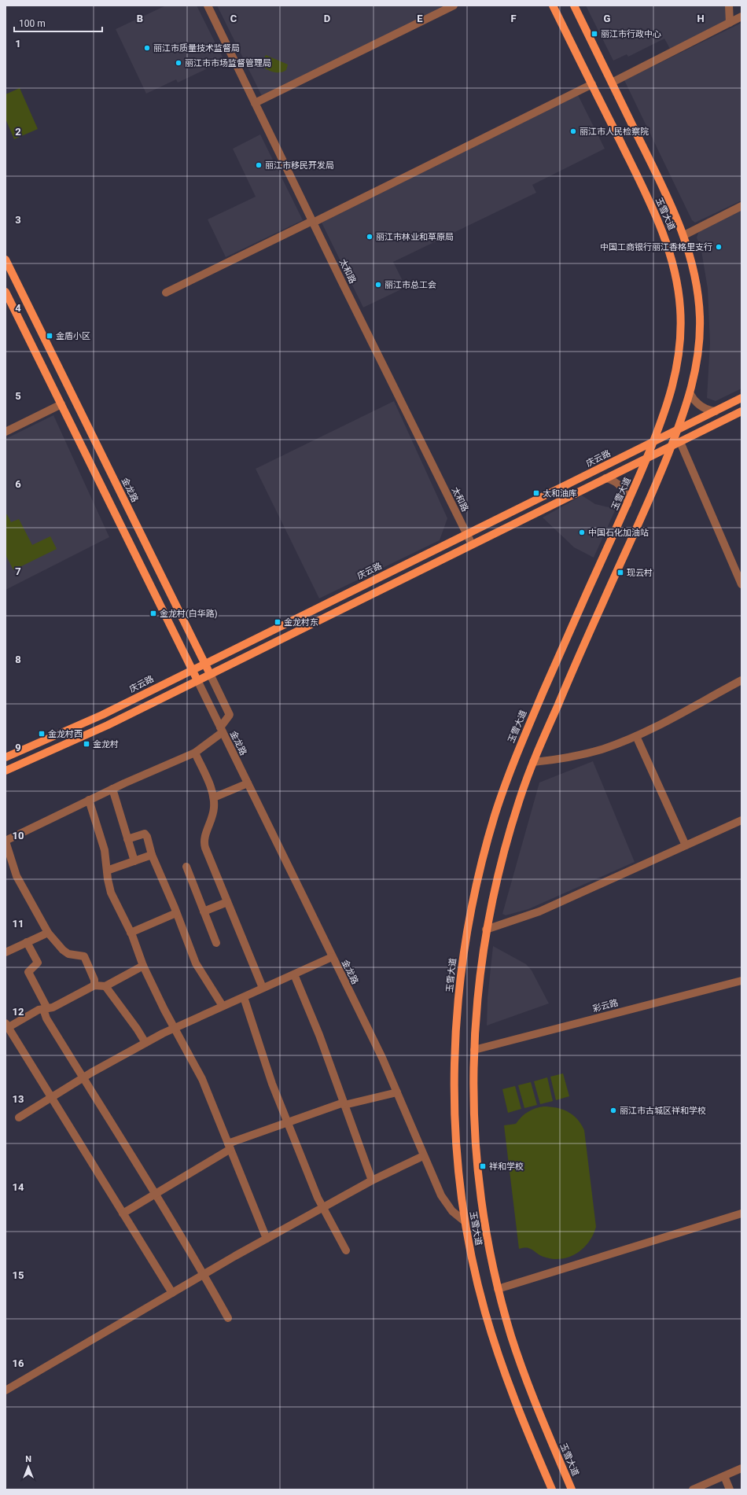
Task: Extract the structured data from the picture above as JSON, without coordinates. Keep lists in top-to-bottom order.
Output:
{
  "streets": {
    "main road": ["玉雪大道", "庆云路", "金龙路"],
    "street": ["太和路", "彩云路"]
  },
  "crossings": [
    ["玉雪大道", "庆云路"],
    ["玉雪大道", "金龙路"],
    ["玉雪大道", "彩云路"],
    ["太和路", "庆云路"],
    ["庆云路", "金龙路"]
  ],
  "places": {
    "transit": [
      "丽江市行政中心",
      "金盾小区",
      "太和油库",
      "现云村",
      "金龙村(白华路)",
      "金龙村东",
      "金龙村西",
      "金龙村",
      "祥和学校"
    ],
    "other": [
      "丽江市质量技术监督局",
      "丽江市市场监督管理局",
      "丽江市人民检察院",
      "丽江市移民开发局",
      "丽江市林业和草原局",
      "中国工商银行丽江香格里支行",
      "丽江市总工会",
      "中国石化加油站",
      "丽江市古城区祥和学校"
    ]
  },
  "scale_bar": "100 m",
  "north": "top",
  "grid": {
    "columns": [
      "B",
      "C",
      "D",
      "E",
      "F",
      "G",
      "H"
    ],
    "rows": [
      "1",
      "2",
      "3",
      "4",
      "5",
      "6",
      "7",
      "8",
      "9",
      "10",
      "11",
      "12",
      "13",
      "14",
      "15",
      "16"
    ]
  }
}
